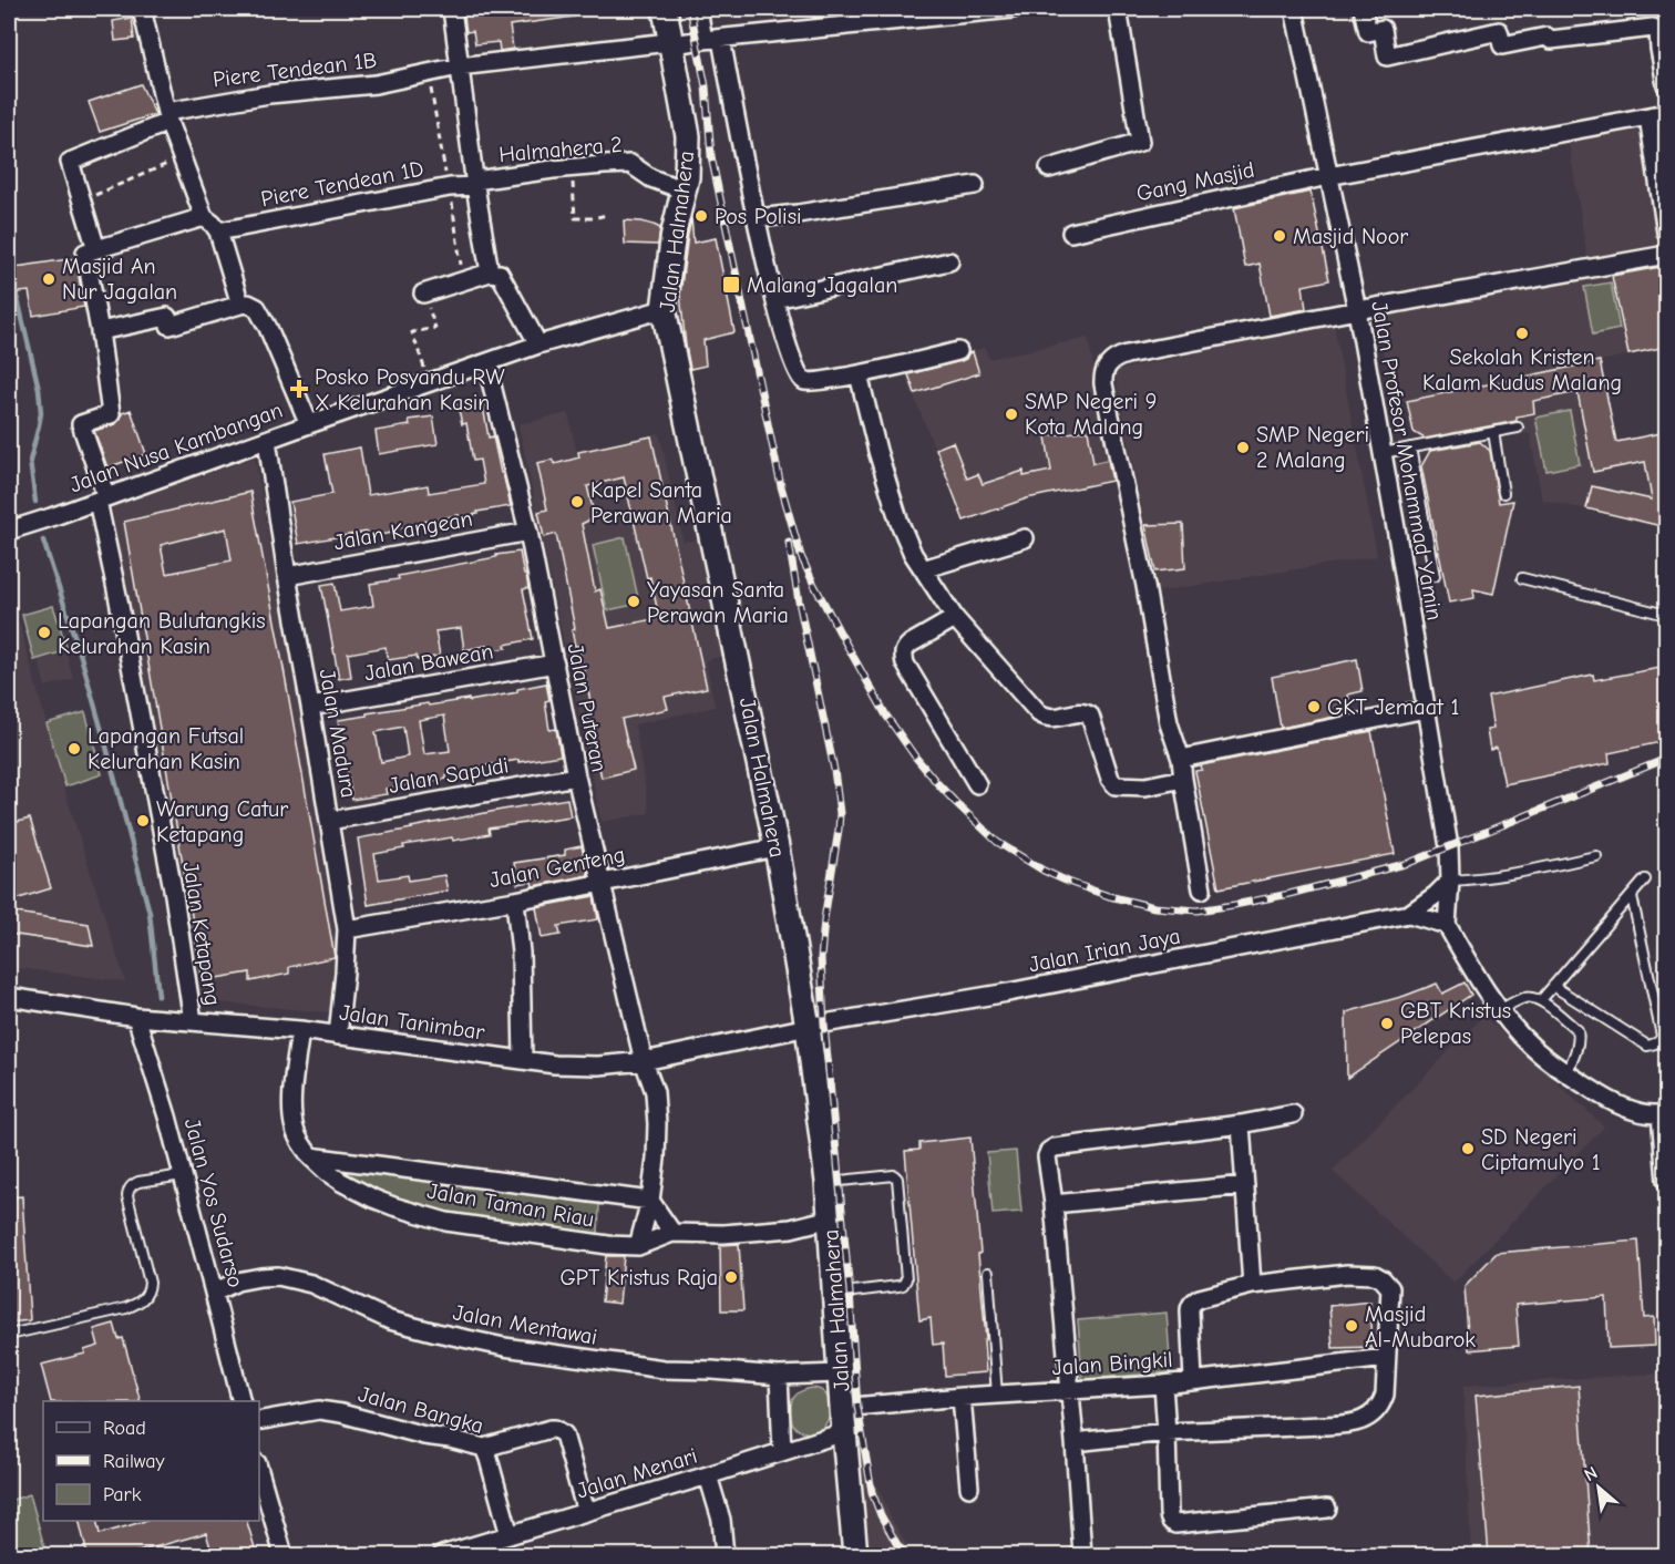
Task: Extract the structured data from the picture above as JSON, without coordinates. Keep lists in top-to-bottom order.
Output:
{
  "streets": {
    "street": [
      "Piere Tendean 1B",
      "Halmahera 2",
      "Gang Masjid",
      "Piere Tendean 1D",
      "Jalan Halmahera",
      "Jalan Nusa Kambangan",
      "Jalan Profesor Mohammad Yamin",
      "Jalan Kangean",
      "Jalan Bawean",
      "Jalan Puteran",
      "Jalan Madura",
      "Jalan Sapudi",
      "Jalan Genteng",
      "Jalan Ketapang",
      "Jalan Irian Jaya",
      "Jalan Tanimbar",
      "Jalan Yos Sudarso",
      "Jalan Taman Riau",
      "Jalan Mentawai",
      "Jalan Bingkil",
      "Jalan Bangka",
      "Jalan Menari"
    ]
  },
  "crossings": [
    ["Piere Tendean 1B", "Jalan Halmahera"],
    ["Halmahera 2", "Piere Tendean 1D"],
    ["Halmahera 2", "Jalan Halmahera"],
    ["Gang Masjid", "Jalan Profesor Mohammad Yamin"],
    ["Jalan Halmahera", "Jalan Nusa Kambangan"],
    ["Jalan Halmahera", "Jalan Genteng"],
    ["Jalan Halmahera", "Jalan Irian Jaya"],
    ["Jalan Halmahera", "Jalan Tanimbar"],
    ["Jalan Halmahera", "Jalan Taman Riau"],
    ["Jalan Halmahera", "Jalan Mentawai"],
    ["Jalan Halmahera", "Jalan Bingkil"],
    ["Jalan Halmahera", "Jalan Menari"],
    ["Jalan Nusa Kambangan", "Jalan Puteran"],
    ["Jalan Nusa Kambangan", "Jalan Madura"],
    ["Jalan Nusa Kambangan", "Jalan Ketapang"],
    ["Jalan Profesor Mohammad Yamin", "Jalan Irian Jaya"],
    ["Jalan Kangean", "Jalan Puteran"],
    ["Jalan Kangean", "Jalan Madura"],
    ["Jalan Bawean", "Jalan Puteran"],
    ["Jalan Bawean", "Jalan Madura"],
    ["Jalan Puteran", "Jalan Sapudi"],
    ["Jalan Puteran", "Jalan Genteng"],
    ["Jalan Puteran", "Jalan Tanimbar"],
    ["Jalan Puteran", "Jalan Taman Riau"],
    ["Jalan Madura", "Jalan Sapudi"],
    ["Jalan Madura", "Jalan Genteng"],
    ["Jalan Madura", "Jalan Tanimbar"],
    ["Jalan Ketapang", "Jalan Tanimbar"],
    ["Jalan Irian Jaya", "Jalan Tanimbar"],
    ["Jalan Tanimbar", "Jalan Yos Sudarso"],
    ["Jalan Tanimbar", "Jalan Taman Riau"],
    ["Jalan Yos Sudarso", "Jalan Mentawai"],
    ["Jalan Bangka", "Jalan Menari"]
  ],
  "places": {
    "other": [
      "Pos Polisi",
      "Masjid Noor",
      "Masjid An Nur Jagalan",
      "Sekolah Kristen Kalam Kudus Malang",
      "SMP Negeri 9 Kota Malang",
      "SMP Negeri 2 Malang",
      "Kapel Santa Perawan Maria",
      "Yayasan Santa Perawan Maria",
      "Lapangan Bulutangkis Kelurahan Kasin",
      "GKT Jemaat 1",
      "Lapangan Futsal Kelurahan Kasin",
      "Warung Catur Ketapang",
      "GBT Kristus Pelepas",
      "SD Negeri Ciptamulyo 1",
      "GPT Kristus Raja",
      "Masjid Al-Mubarok"
    ],
    "transit": ["Malang Jagalan"],
    "health": ["Posko Posyandu RW X Kelurahan Kasin"]
  },
  "legend": ["Road", "Railway", "Park"],
  "north": "top left"
}
